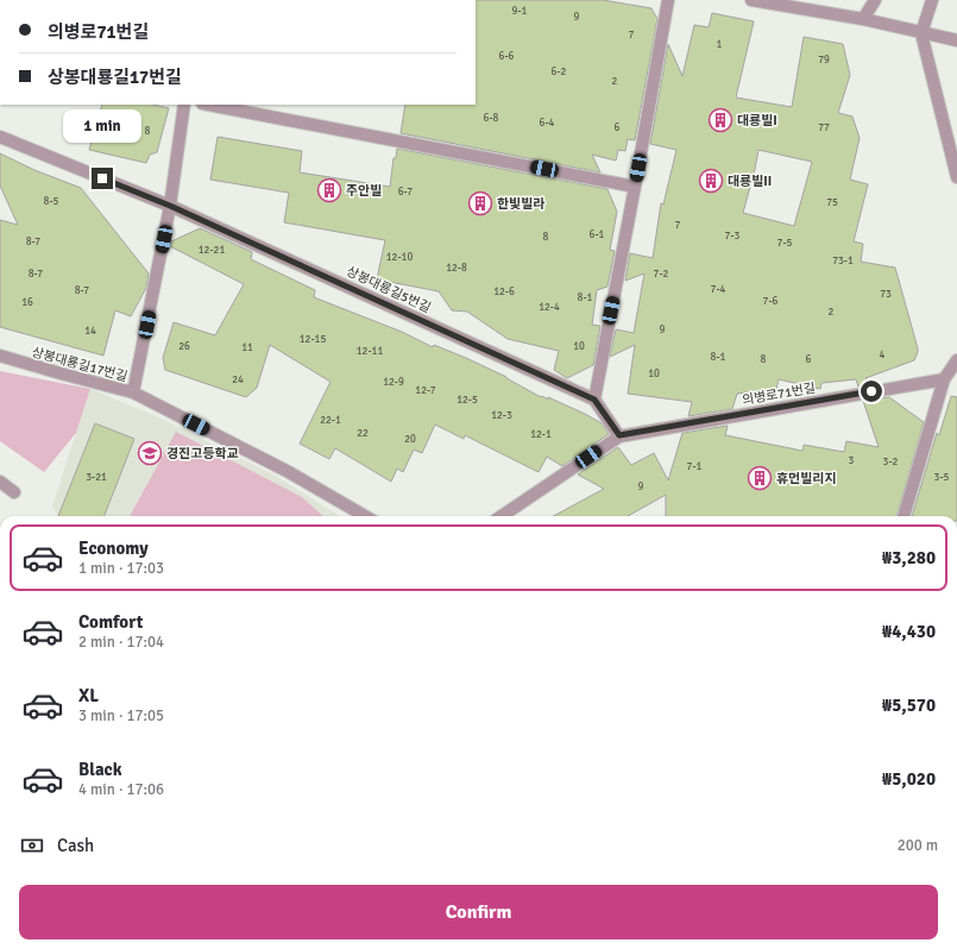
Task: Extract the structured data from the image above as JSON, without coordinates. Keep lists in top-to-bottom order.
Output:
{
  "streets": {
    "street": ["상봉대룡길5번길", "상봉대룡길17번길", "의병로71번길"]
  },
  "crossings": [
    ["상봉대룡길5번길", "상봉대룡길17번길"]
  ],
  "places": {
    "building": [
      "대룡빌I",
      "대룡빌II",
      "주안빌",
      "한빛빌라",
      "휴먼빌리지"
    ],
    "school or university": ["경진고등학교"]
  },
  "house_numbers": [
    "9-1",
    "9",
    "7",
    "1",
    "6-6",
    "79",
    "6-2",
    "2",
    "6-8",
    "6-4",
    "6",
    "77",
    "8",
    "6-7",
    "8-5",
    "75",
    "7",
    "6-1",
    "7-3",
    "8",
    "8-7",
    "7-5",
    "12-21",
    "12-10",
    "73-1",
    "12-8",
    "8-7",
    "7-2",
    "7-4",
    "8-7",
    "12-6",
    "73",
    "8-1",
    "7-6",
    "16",
    "12-4",
    "2",
    "9",
    "14",
    "12-15",
    "26",
    "10",
    "11",
    "12-11",
    "4",
    "8-1",
    "8",
    "6",
    "10",
    "24",
    "12-9",
    "12-7",
    "12-5",
    "12-3",
    "22-1",
    "22",
    "12-1",
    "20",
    "3",
    "3-2",
    "7-1",
    "3-21",
    "3-5",
    "9"
  ],
  "page": {
    "banner": ["의병로71번길", "상봉대룡길17번길"],
    "bubble": "1 min",
    "list": [
      {
        "name": "Economy",
        "note": "1 min · 17:03",
        "value": "₩3,280"
      },
      {
        "name": "Comfort",
        "note": "2 min · 17:04",
        "value": "₩4,430"
      },
      {
        "name": "XL",
        "note": "3 min · 17:05",
        "value": "₩5,570"
      },
      {
        "name": "Black",
        "note": "4 min · 17:06",
        "value": "₩5,020"
      }
    ],
    "pay": ["Cash", "200 m"],
    "buttons": "Confirm"
  }
}
